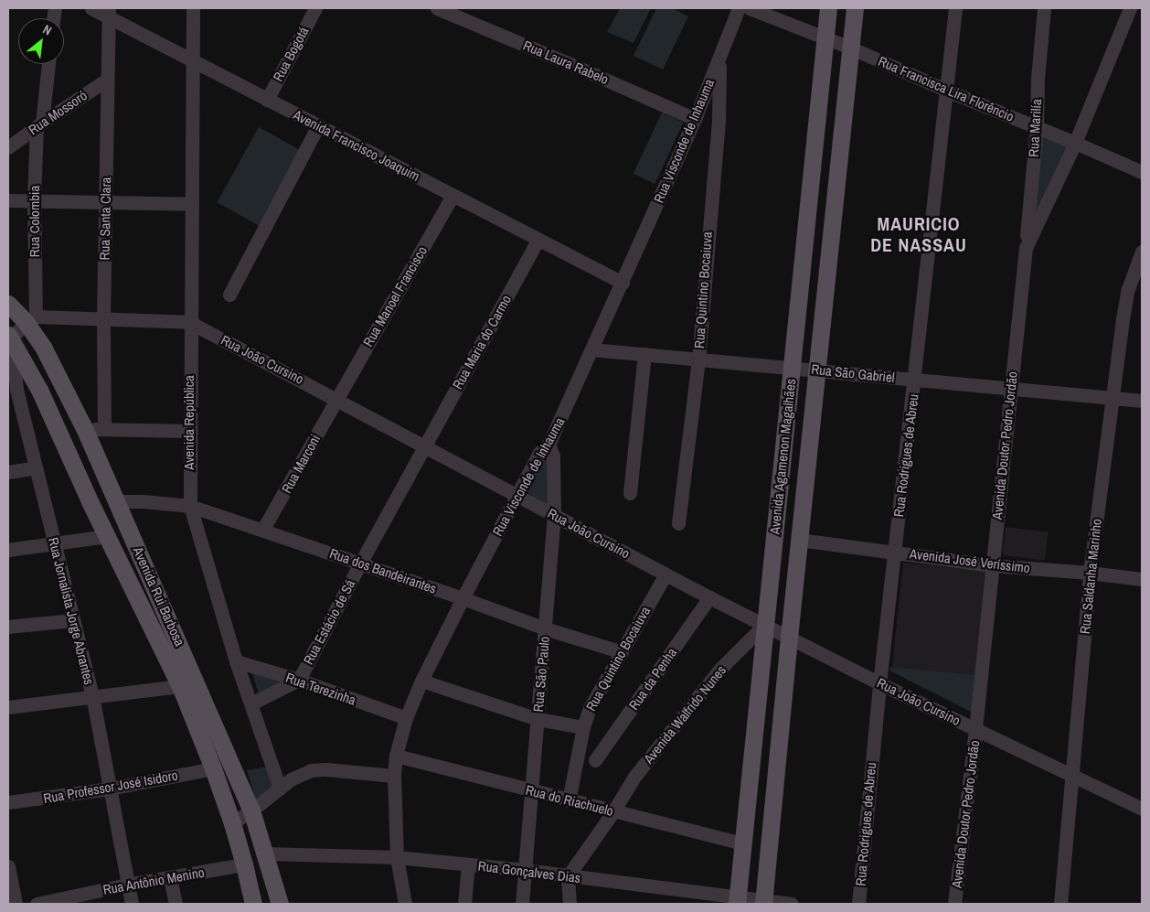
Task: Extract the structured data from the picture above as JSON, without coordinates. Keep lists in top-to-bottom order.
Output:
{
  "streets": {
    "main road": ["Avenida Agamenon Magalhães", "Avenida Rui Barbosa"],
    "street": [
      "Rua Bogotá",
      "Rua Laura Rabelo",
      "Rua Francisca Lira Florêncio",
      "Rua Mossoró",
      "Rua Marilía",
      "Rua Visconde de Inhauma",
      "Avenida Francisco Joaquim",
      "Rua Santa Clara",
      "Rua Colombia",
      "Rua Quintino Bocaiuva",
      "Rua Manoel Francisco",
      "Rua Maria do Carmo",
      "Rua João Cursino",
      "Rua São Gabriel",
      "Avenida República",
      "Avenida Doutor Pedro Jordão",
      "Rua Rodrigues de Abreu",
      "Rua Marconi",
      "Avenida José Veríssimo",
      "Rua dos Bandeirantes",
      "Rua Saldanha Marinho",
      "Rua Jornalista Jorge Abrantes",
      "Rua Estácio de Sá",
      "Rua São Paulo",
      "Rua da Penha",
      "Rua Terezinha",
      "Avenida Walfrido Nunes",
      "Rua Professor José Isidoro",
      "Rua do Riachuelo",
      "Rua Gonçalves Dias",
      "Rua Antônio Menino"
    ]
  },
  "crossings": [
    ["Rua Bogotá", "Avenida Francisco Joaquim"],
    ["Rua Laura Rabelo", "Rua Visconde de Inhauma"],
    ["Rua Francisca Lira Florêncio", "Rua Marilía"],
    ["Rua Francisca Lira Florêncio", "Avenida Doutor Pedro Jordão"],
    ["Rua Francisca Lira Florêncio", "Rua Rodrigues de Abreu"],
    ["Rua Francisca Lira Florêncio", "Avenida Agamenon Magalhães"],
    ["Rua Mossoró", "Rua Santa Clara"],
    ["Rua Mossoró", "Rua Colombia"],
    ["Rua Marilía", "Avenida Doutor Pedro Jordão"],
    ["Rua Visconde de Inhauma", "Avenida Francisco Joaquim"],
    ["Rua Visconde de Inhauma", "Rua Quintino Bocaiuva"],
    ["Rua Visconde de Inhauma", "Rua João Cursino"],
    ["Rua Visconde de Inhauma", "Rua São Gabriel"],
    ["Rua Visconde de Inhauma", "Rua dos Bandeirantes"],
    ["Rua Visconde de Inhauma", "Rua São Paulo"],
    ["Rua Visconde de Inhauma", "Rua Terezinha"],
    ["Rua Visconde de Inhauma", "Rua do Riachuelo"],
    ["Rua Visconde de Inhauma", "Rua Gonçalves Dias"],
    ["Avenida Francisco Joaquim", "Rua Santa Clara"],
    ["Avenida Francisco Joaquim", "Rua Manoel Francisco"],
    ["Avenida Francisco Joaquim", "Rua Maria do Carmo"],
    ["Avenida Francisco Joaquim", "Avenida República"],
    ["Rua Santa Clara", "Rua João Cursino"],
    ["Rua Colombia", "Rua João Cursino"],
    ["Rua Colombia", "Avenida Rui Barbosa"],
    ["Rua Quintino Bocaiuva", "Rua João Cursino"],
    ["Rua Quintino Bocaiuva", "Rua São Gabriel"],
    ["Rua Quintino Bocaiuva", "Rua dos Bandeirantes"],
    ["Rua Quintino Bocaiuva", "Rua do Riachuelo"],
    ["Rua Manoel Francisco", "Rua João Cursino"],
    ["Rua Manoel Francisco", "Rua Marconi"],
    ["Rua Maria do Carmo", "Rua João Cursino"],
    ["Rua Maria do Carmo", "Rua Estácio de Sá"],
    ["Rua João Cursino", "Avenida República"],
    ["Rua João Cursino", "Avenida Doutor Pedro Jordão"],
    ["Rua João Cursino", "Rua Rodrigues de Abreu"],
    ["Rua João Cursino", "Avenida Agamenon Magalhães"],
    ["Rua João Cursino", "Rua Marconi"],
    ["Rua João Cursino", "Rua Saldanha Marinho"],
    ["Rua João Cursino", "Avenida Rui Barbosa"],
    ["Rua João Cursino", "Rua Estácio de Sá"],
    ["Rua João Cursino", "Rua São Paulo"],
    ["Rua João Cursino", "Rua da Penha"],
    ["Rua João Cursino", "Avenida Walfrido Nunes"],
    ["Rua São Gabriel", "Avenida Doutor Pedro Jordão"],
    ["Rua São Gabriel", "Rua Rodrigues de Abreu"],
    ["Rua São Gabriel", "Avenida Agamenon Magalhães"],
    ["Rua São Gabriel", "Rua Saldanha Marinho"],
    ["Avenida República", "Rua dos Bandeirantes"],
    ["Avenida República", "Rua Estácio de Sá"],
    ["Avenida República", "Rua Terezinha"],
    ["Avenida Doutor Pedro Jordão", "Avenida José Veríssimo"],
    ["Rua Rodrigues de Abreu", "Avenida José Veríssimo"],
    ["Avenida Agamenon Magalhães", "Avenida José Veríssimo"],
    ["Avenida Agamenon Magalhães", "Avenida Walfrido Nunes"],
    ["Avenida Agamenon Magalhães", "Rua do Riachuelo"],
    ["Avenida Agamenon Magalhães", "Rua Gonçalves Dias"],
    ["Rua Marconi", "Rua dos Bandeirantes"],
    ["Avenida José Veríssimo", "Rua Saldanha Marinho"],
    ["Rua dos Bandeirantes", "Avenida Rui Barbosa"],
    ["Rua dos Bandeirantes", "Rua Estácio de Sá"],
    ["Rua dos Bandeirantes", "Rua São Paulo"],
    ["Avenida Rui Barbosa", "Rua Jornalista Jorge Abrantes"],
    ["Avenida Rui Barbosa", "Rua Professor José Isidoro"],
    ["Avenida Rui Barbosa", "Rua Gonçalves Dias"],
    ["Avenida Rui Barbosa", "Rua Antônio Menino"],
    ["Rua Jornalista Jorge Abrantes", "Rua Professor José Isidoro"],
    ["Rua Jornalista Jorge Abrantes", "Rua Antônio Menino"],
    ["Rua Estácio de Sá", "Rua Terezinha"],
    ["Rua São Paulo", "Rua do Riachuelo"],
    ["Rua São Paulo", "Rua Gonçalves Dias"],
    ["Avenida Walfrido Nunes", "Rua do Riachuelo"],
    ["Avenida Walfrido Nunes", "Rua Gonçalves Dias"]
  ],
  "districts": ["MAURICIO DE NASSAU"],
  "north": "top right"
}
